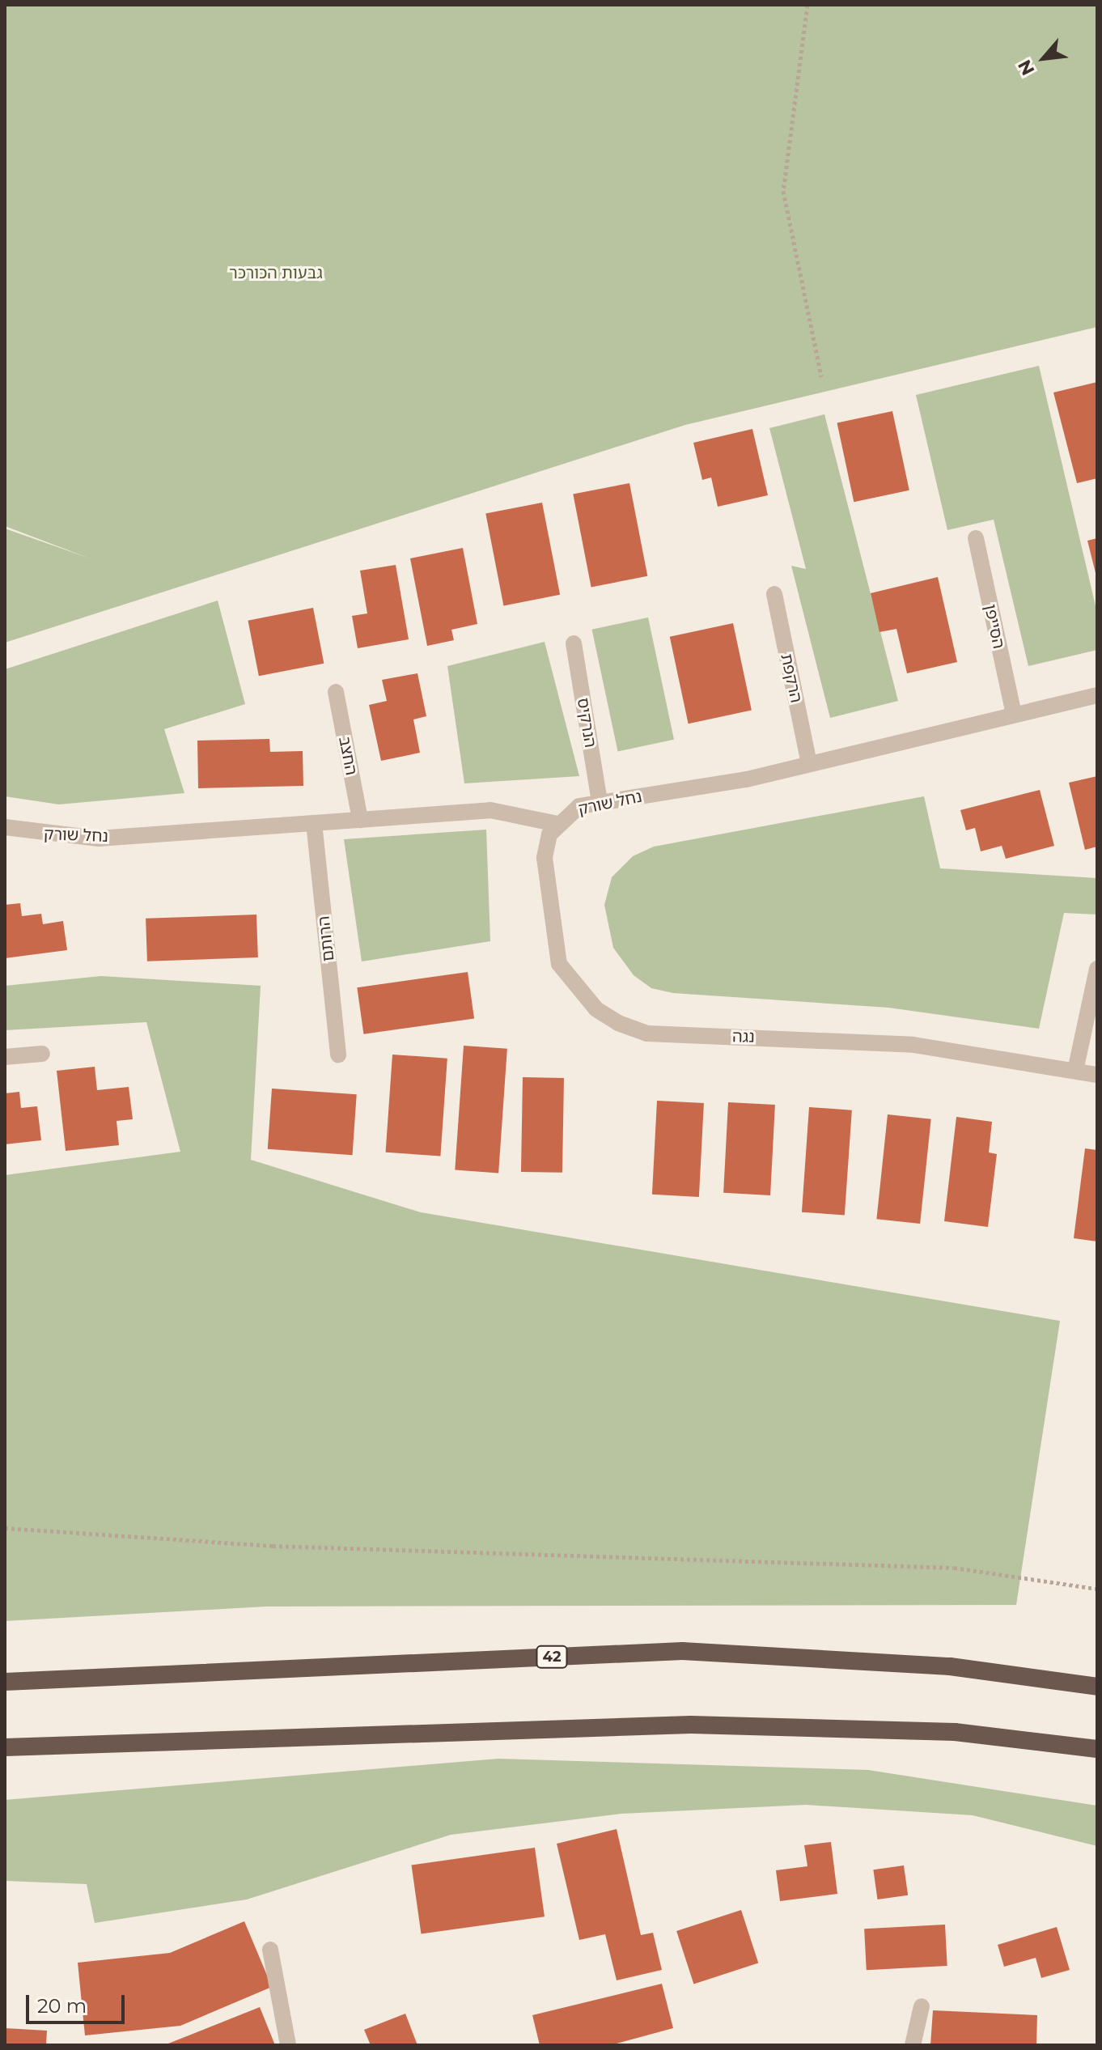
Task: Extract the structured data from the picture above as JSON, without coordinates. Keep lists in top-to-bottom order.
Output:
{
  "streets": {
    "highway": ["42"],
    "street": [
      "הסייפן",
      "הרקפת",
      "הנרקיס",
      "החצב",
      "נחל שורק",
      "הרותם",
      "נגה"
    ]
  },
  "crossings": [
    ["הסייפן", "נחל שורק"],
    ["הרקפת", "נחל שורק"],
    ["הנרקיס", "נחל שורק"],
    ["החצב", "נחל שורק"],
    ["נחל שורק", "הרותם"],
    ["נחל שורק", "נגה"]
  ],
  "parks": ["גבעות הכורכר"],
  "scale_bar": "20 m",
  "north": "bottom left"
}
